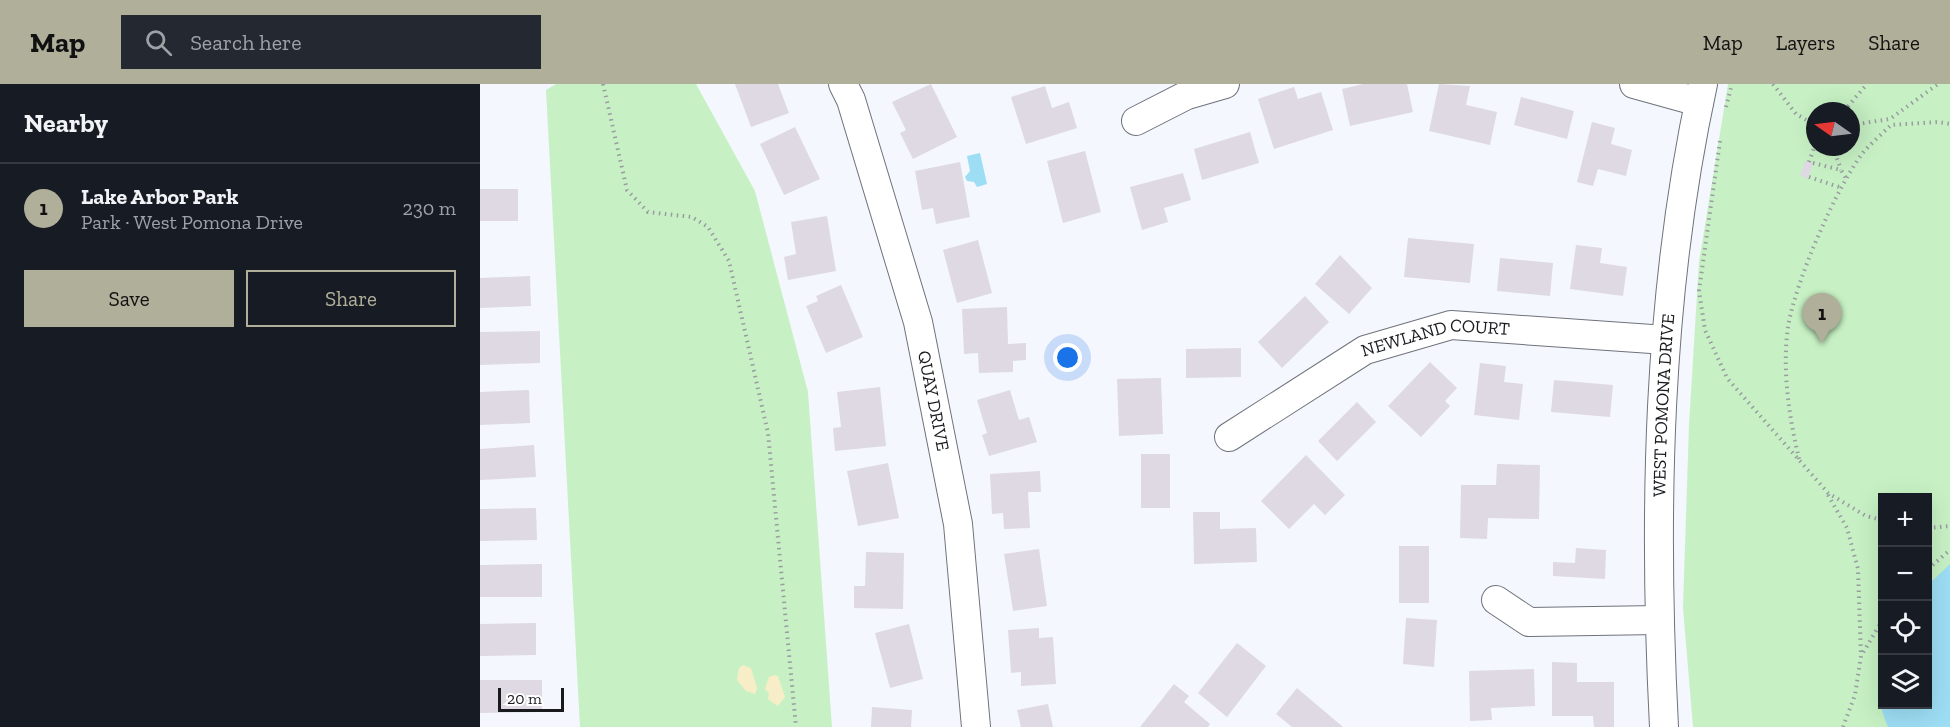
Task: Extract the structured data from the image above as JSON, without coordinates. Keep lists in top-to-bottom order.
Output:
{
  "streets": {
    "street": ["NEWLAND COURT", "QUAY DRIVE", "WEST POMONA DRIVE"]
  },
  "crossings": [
    ["NEWLAND COURT", "WEST POMONA DRIVE"]
  ],
  "scale_bar": "20 m",
  "north": "left",
  "page": {
    "header": "Map",
    "search": "Search here",
    "nav": ["Map", "Layers", "Share"],
    "heading": "Nearby",
    "list": [
      {
        "mark": "1",
        "name": "Lake Arbor Park",
        "note": "Park · West Pomona Drive",
        "value": "230 m"
      }
    ],
    "buttons": ["Save", "Share"],
    "pins": "1",
    "map_buttons": ["+", "−"],
    "scale": "20 m"
  }
}
